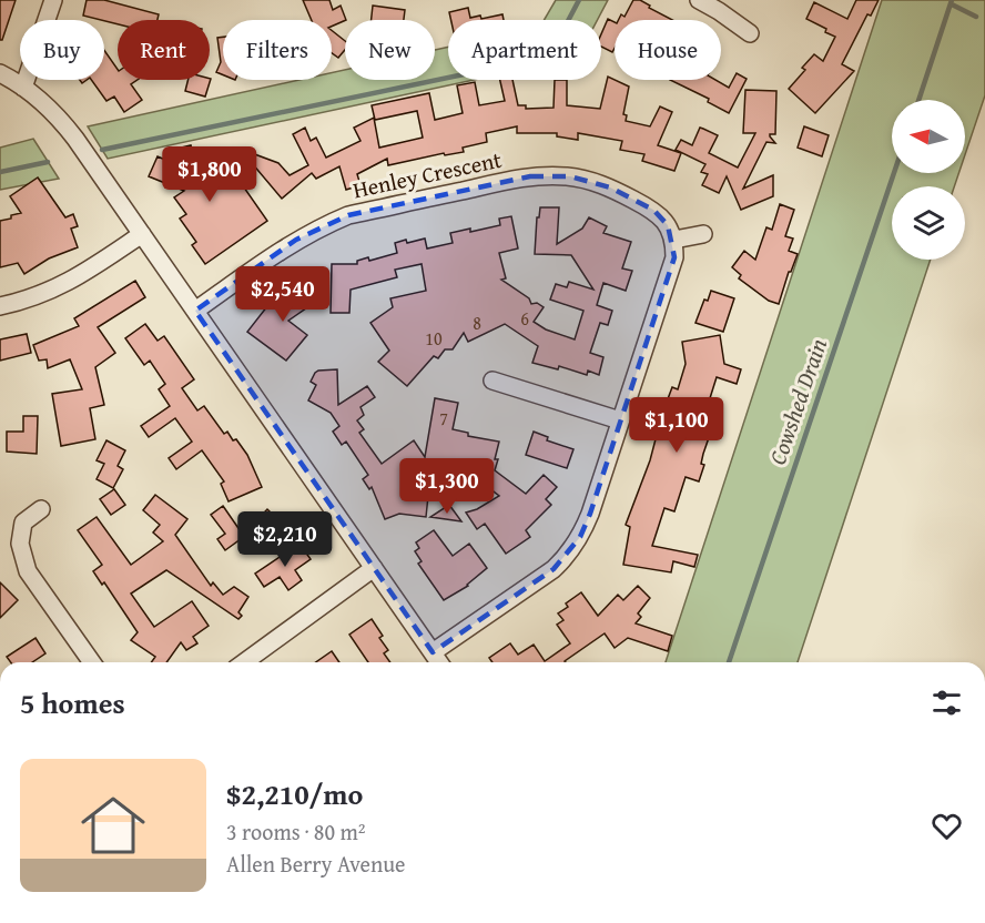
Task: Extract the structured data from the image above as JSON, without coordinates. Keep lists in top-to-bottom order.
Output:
{
  "streets": {
    "street": ["Henley Crescent"]
  },
  "water": ["Cowshed Drain"],
  "house_numbers": [
    "6",
    "8",
    "10",
    "7"
  ],
  "north": "left",
  "page": {
    "chip": [
      "Buy",
      "Rent",
      "Filters",
      "New",
      "Apartment",
      "House"
    ],
    "price": [
      "$1,800",
      "$2,540",
      "$1,100",
      "$1,300",
      "$2,210"
    ],
    "heading": "5 homes",
    "list": [
      {
        "name": "$2,210/mo",
        "note": "3 rooms · 80 m² · Allen Berry Avenue"
      }
    ]
  }
}
